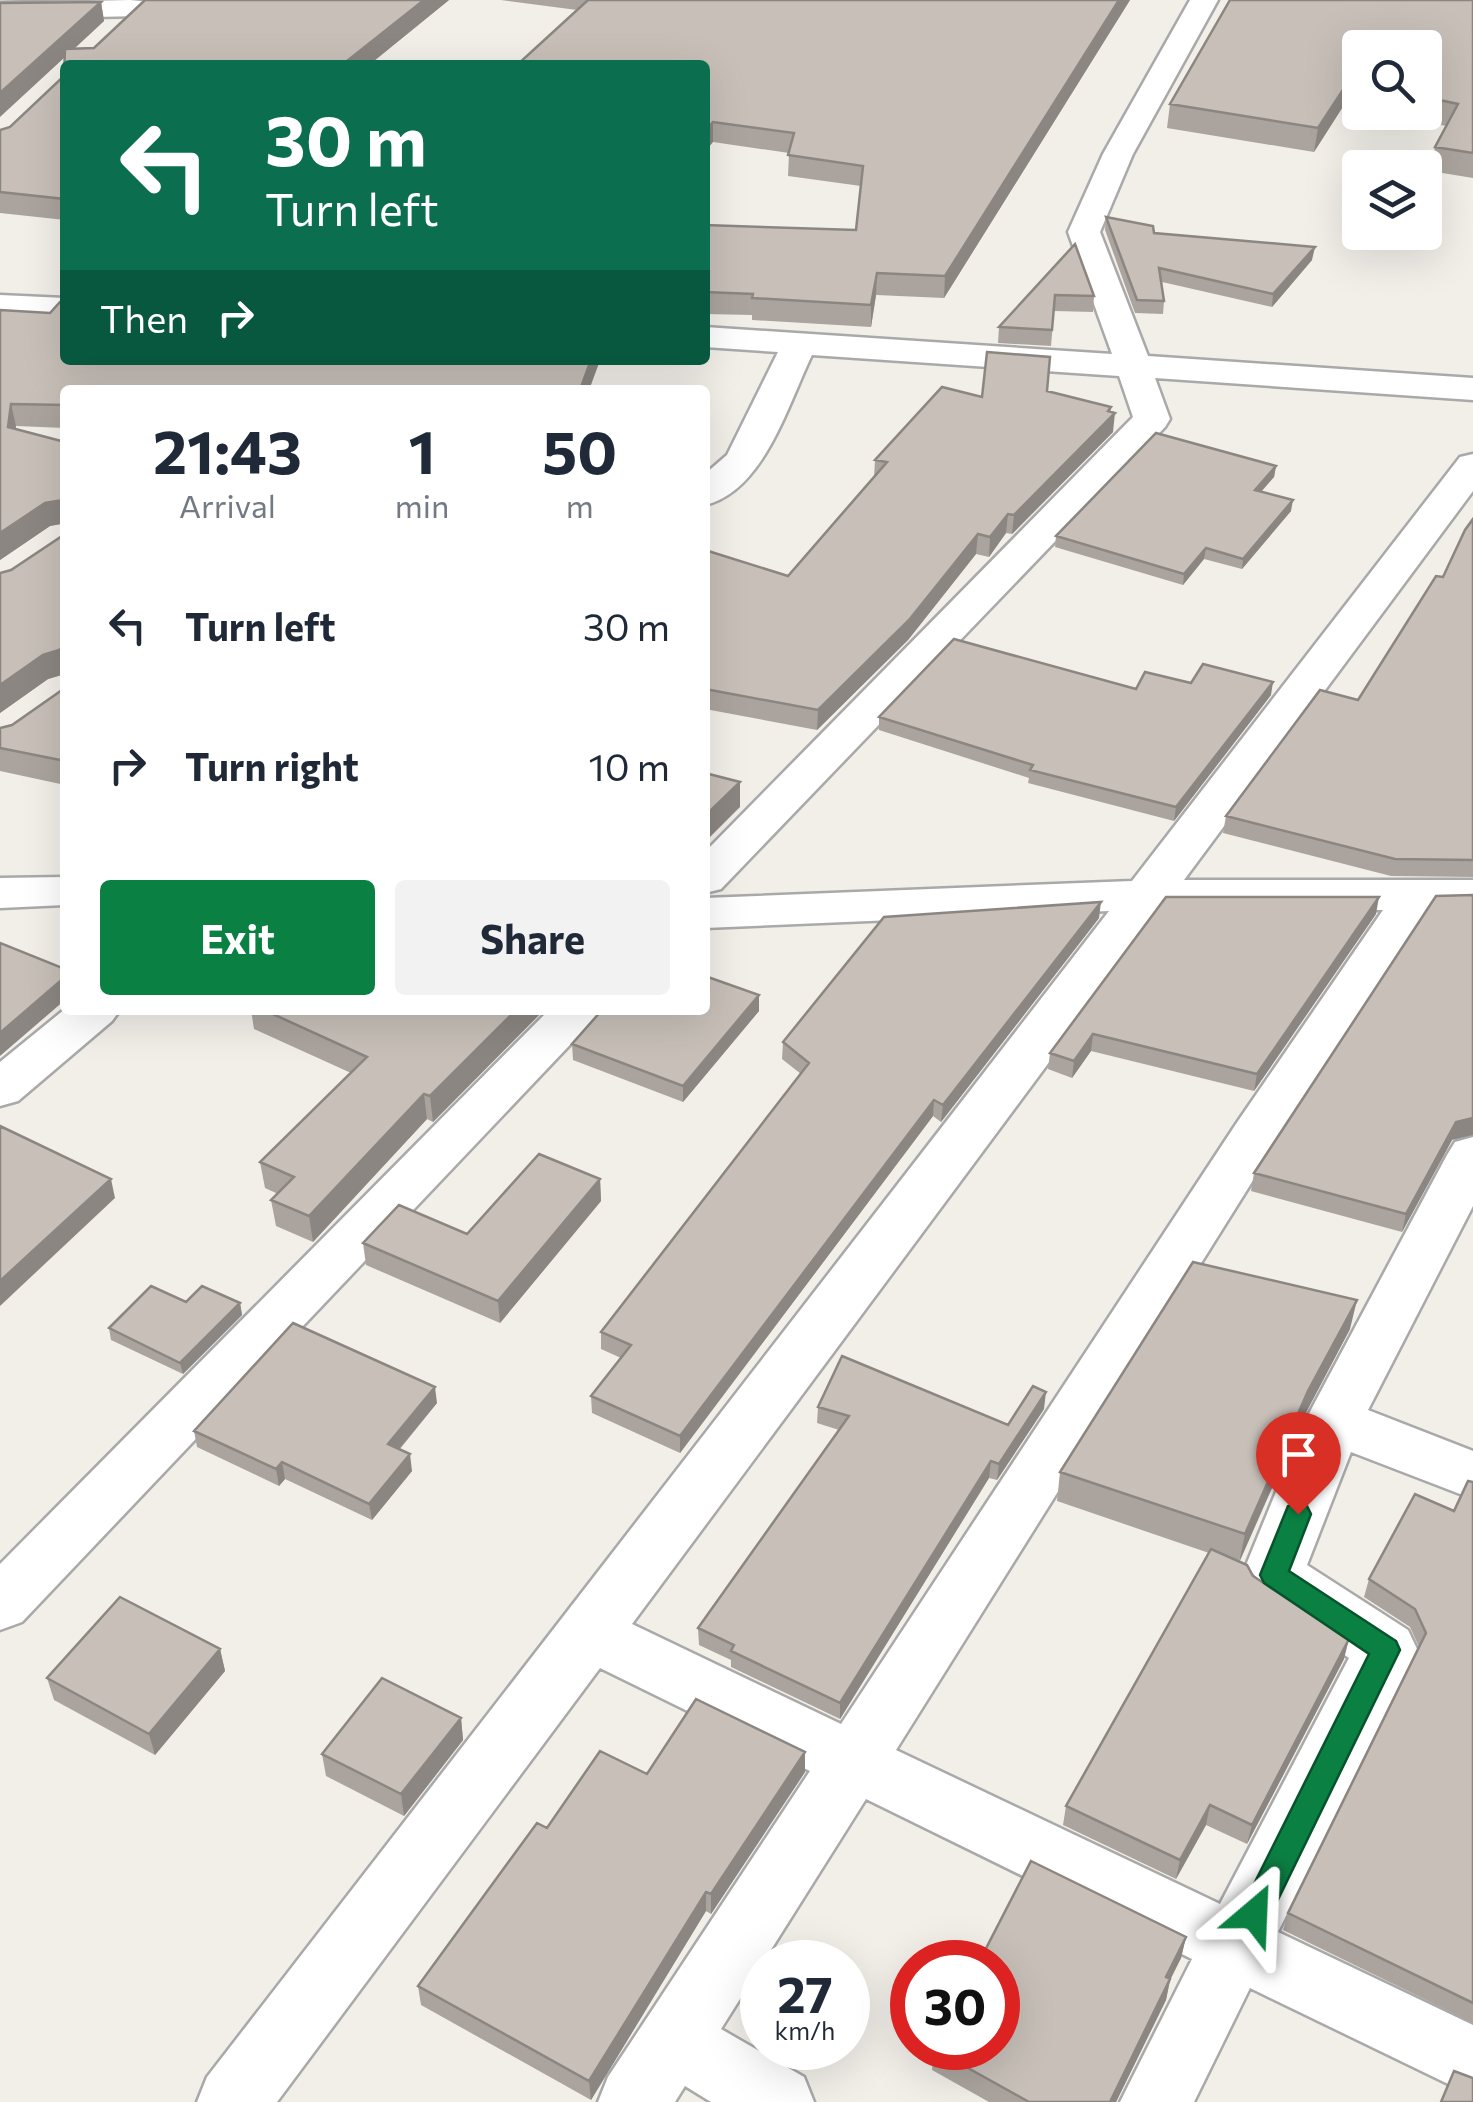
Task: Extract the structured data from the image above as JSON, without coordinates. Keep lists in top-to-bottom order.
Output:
{
  "page": {
    "turn": ["30 m", "Turn left"],
    "then": "Then",
    "eta": [
      "21:43",
      "Arrival",
      "1",
      "min",
      "50",
      "m"
    ],
    "list": [
      {
        "name": "Turn left",
        "value": "30 m"
      },
      {
        "name": "Turn right",
        "value": "10 m"
      }
    ],
    "buttons": ["Exit", "Share"],
    "speed": "27 km/h",
    "limit": "30"
  }
}
